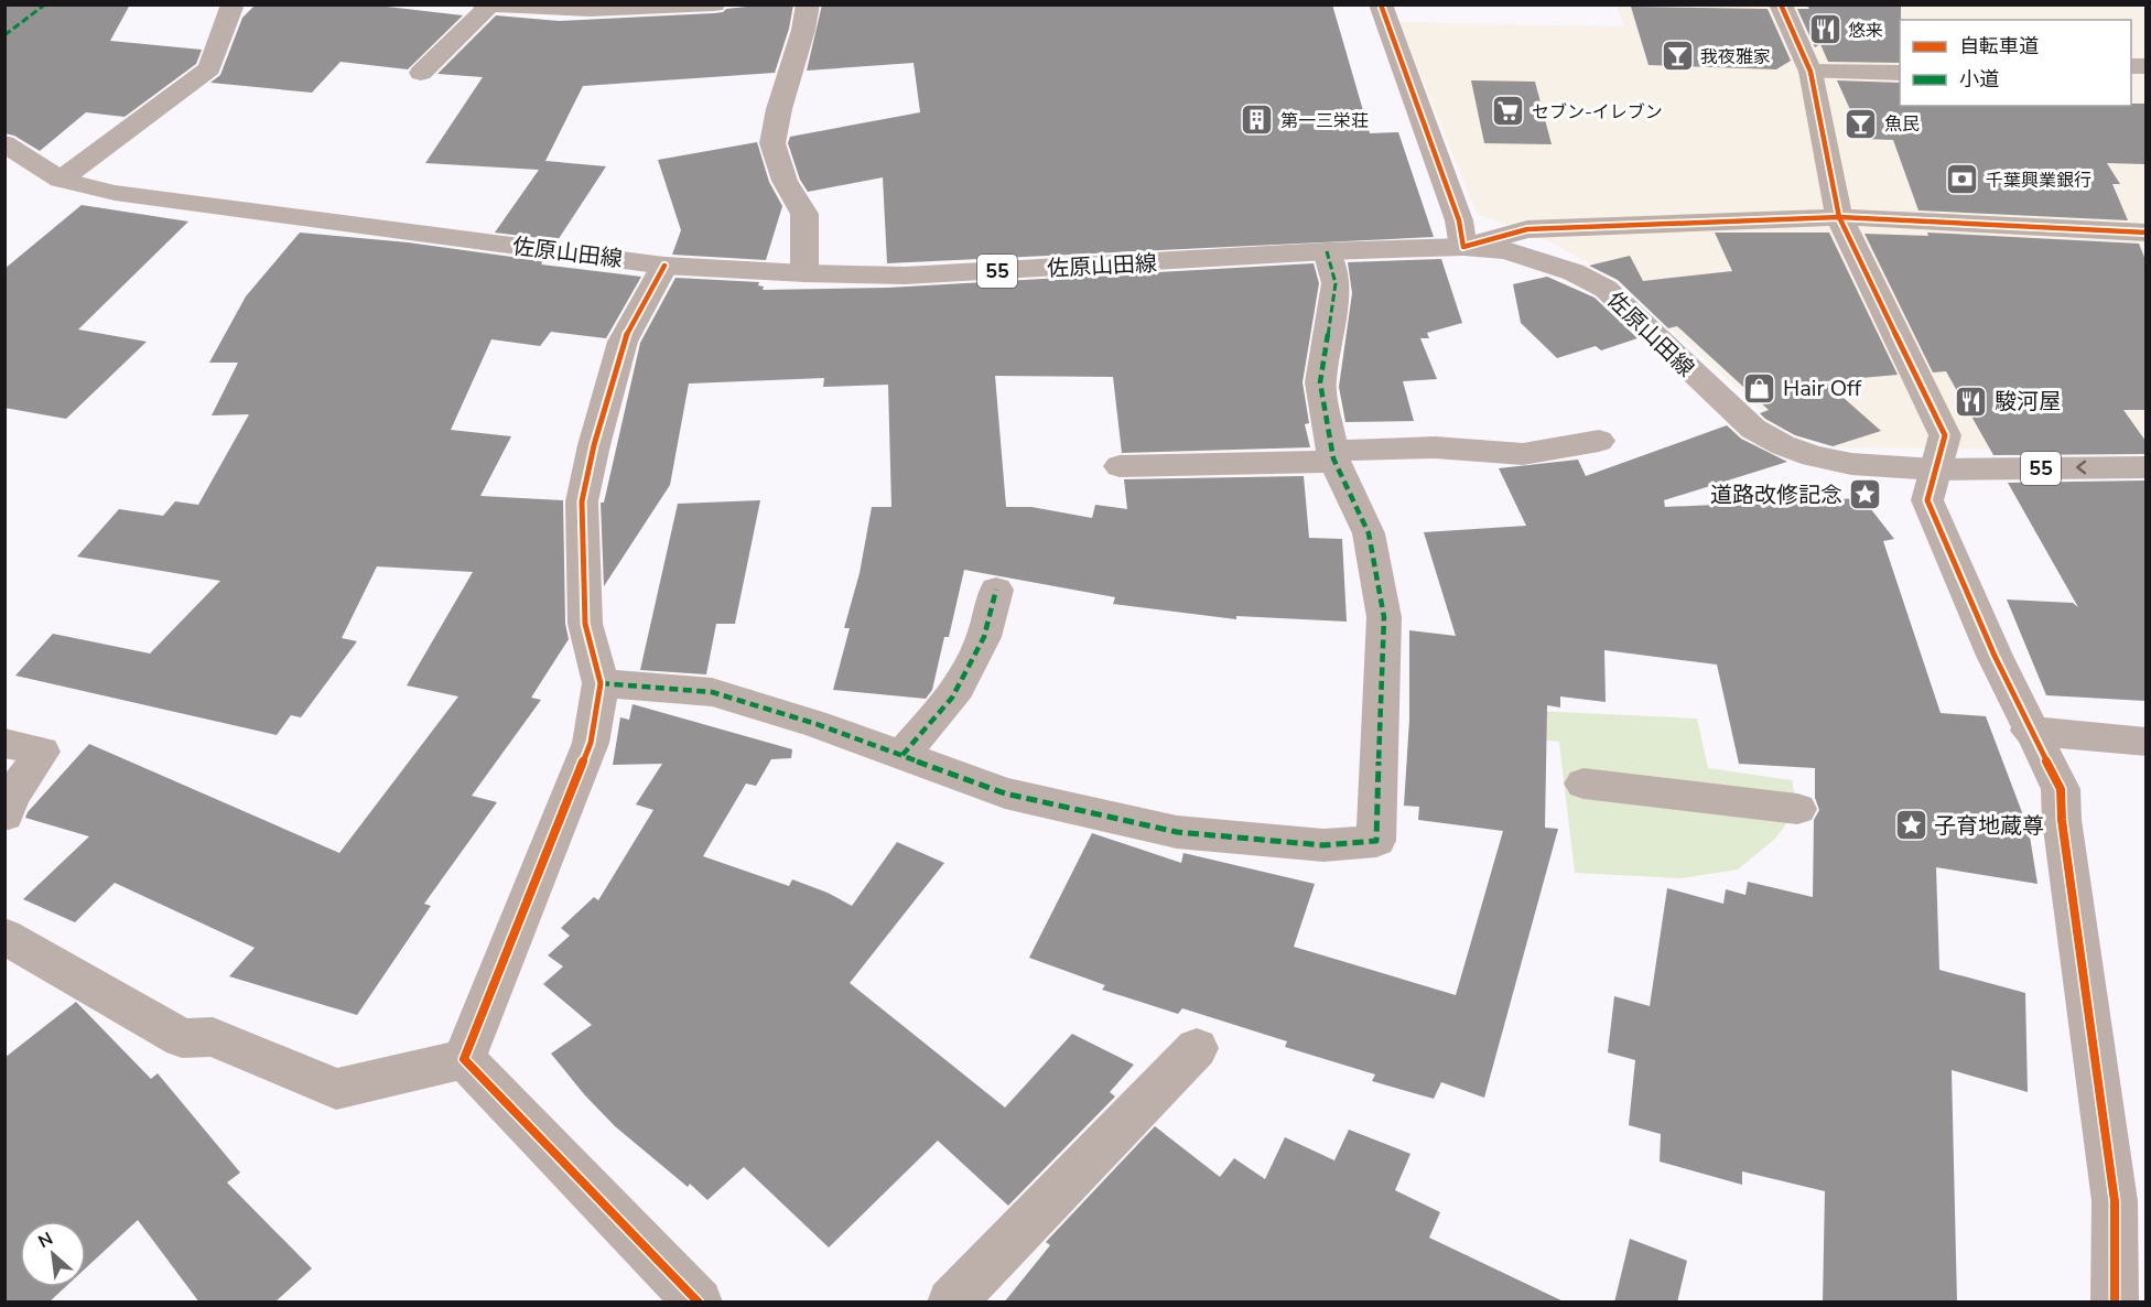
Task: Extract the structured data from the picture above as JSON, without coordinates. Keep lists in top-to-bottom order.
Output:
{
  "streets": {
    "main road": ["佐原山田線", "55"]
  },
  "places": {
    "restaurant": ["悠来", "駿河屋"],
    "bar": ["我夜雅家", "魚民"],
    "supermarket": ["セブン-イレブン"],
    "building": ["第一三栄荘"],
    "bank": ["千葉興業銀行"],
    "shop": ["Hair Off"],
    "place": ["道路改修記念", "子育地蔵尊"]
  },
  "legend": ["自転車道", "小道"],
  "north": "top left"
}
